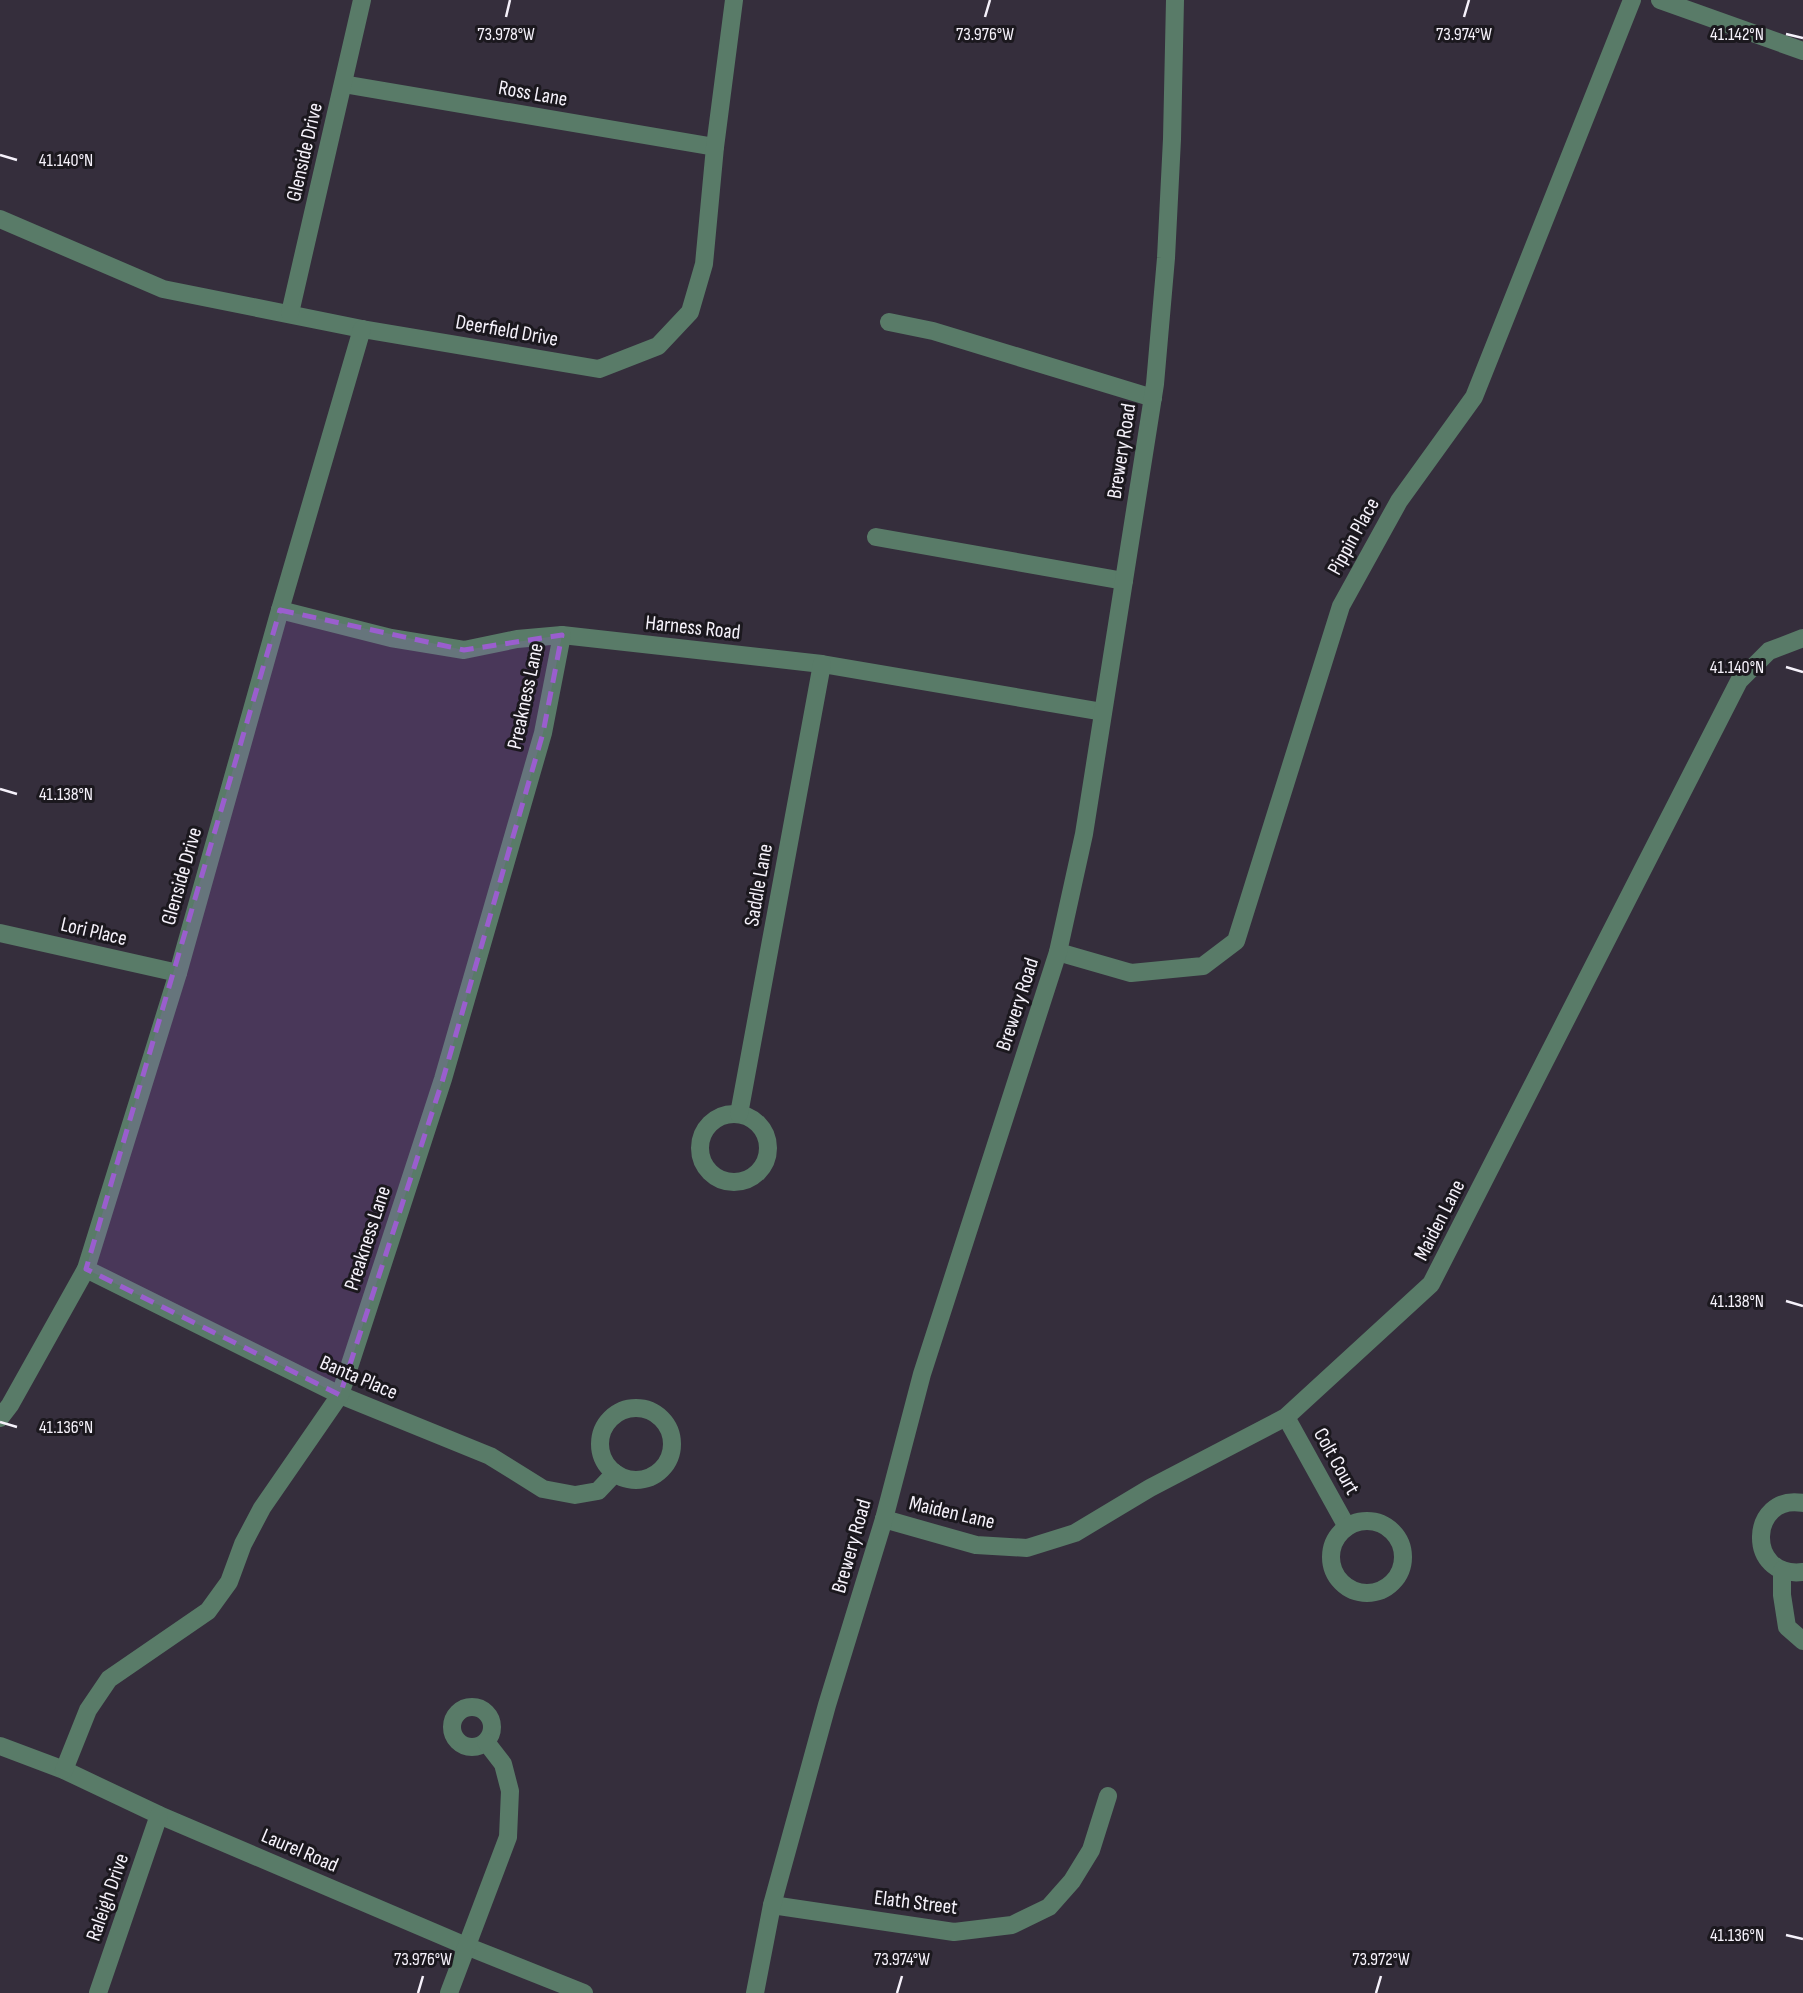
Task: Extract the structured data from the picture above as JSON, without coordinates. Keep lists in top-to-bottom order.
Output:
{
  "streets": {
    "street": [
      "Ross Lane",
      "Glenside Drive",
      "Deerfield Drive",
      "Brewery Road",
      "Pippin Place",
      "Harness Road",
      "Preakness Lane",
      "Saddle Lane",
      "Lori Place",
      "Maiden Lane",
      "Banta Place",
      "Colt Court",
      "Laurel Road",
      "Raleigh Drive",
      "Elath Street"
    ]
  },
  "crossings": [
    ["Ross Lane", "Glenside Drive"],
    ["Ross Lane", "Deerfield Drive"],
    ["Glenside Drive", "Deerfield Drive"],
    ["Glenside Drive", "Harness Road"],
    ["Glenside Drive", "Lori Place"],
    ["Glenside Drive", "Banta Place"],
    ["Brewery Road", "Pippin Place"],
    ["Brewery Road", "Harness Road"],
    ["Brewery Road", "Maiden Lane"],
    ["Brewery Road", "Elath Street"],
    ["Harness Road", "Preakness Lane"],
    ["Harness Road", "Saddle Lane"],
    ["Preakness Lane", "Banta Place"],
    ["Preakness Lane", "Laurel Road"],
    ["Maiden Lane", "Colt Court"],
    ["Laurel Road", "Raleigh Drive"]
  ],
  "coordinates": [
    "41.142°N",
    "73.978°W",
    "73.976°W",
    "73.974°W",
    "41.140°N",
    "41.138°N",
    "41.136°N",
    "73.972°W"
  ]
}
